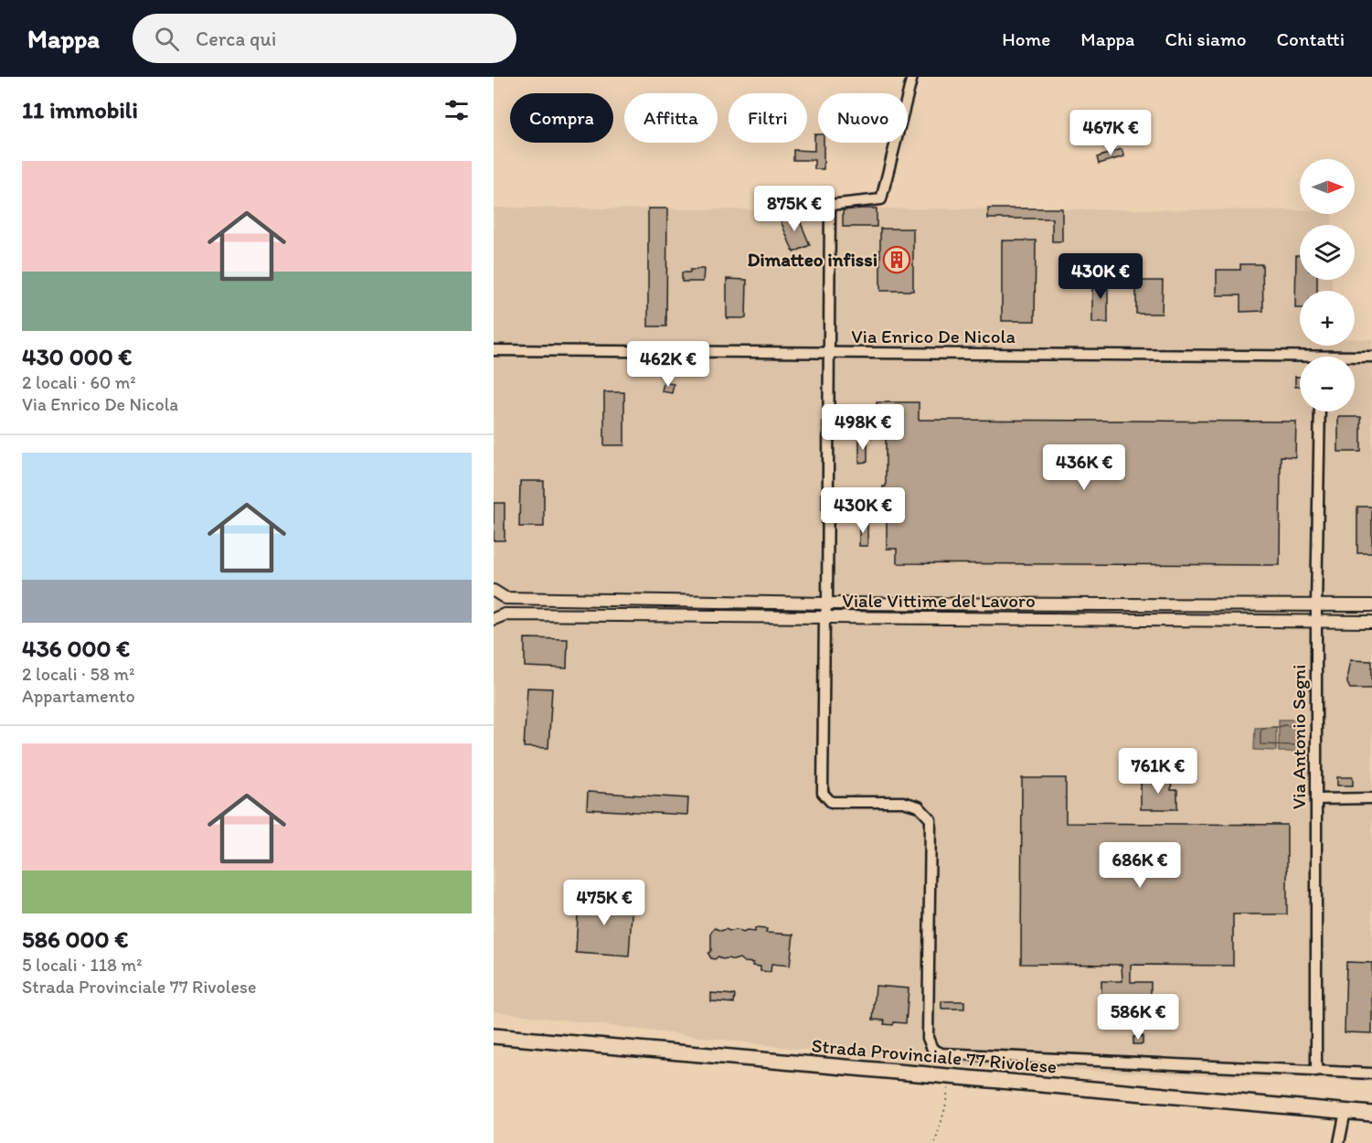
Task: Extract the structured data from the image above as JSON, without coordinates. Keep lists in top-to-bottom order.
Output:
{
  "streets": {
    "main road": ["Strada Provinciale 77 Rivolese"],
    "street": ["Via Enrico De Nicola", "Viale Vittime del Lavoro", "Via Antonio Segni"]
  },
  "crossings": [
    ["Viale Vittime del Lavoro", "Via Antonio Segni"]
  ],
  "places": {
    "building": ["Dimatteo infissi"]
  },
  "north": "right",
  "page": {
    "header": "Mappa",
    "search": "Cerca qui",
    "nav": [
      "Home",
      "Mappa",
      "Chi siamo",
      "Contatti"
    ],
    "heading": "11 immobili",
    "chip": [
      "Compra",
      "Affitta",
      "Filtri",
      "Nuovo"
    ],
    "price": [
      "467K €",
      "875K €",
      "430K €",
      "462K €",
      "498K €",
      "436K €",
      "430K €",
      "761K €",
      "686K €",
      "475K €",
      "586K €"
    ],
    "list": [
      {
        "name": "430 000 €",
        "note": "2 locali · 60 m² · Via Enrico De Nicola"
      },
      {
        "name": "436 000 €",
        "note": "2 locali · 58 m² · Appartamento"
      },
      {
        "name": "586 000 €",
        "note": "5 locali · 118 m² · Strada Provinciale 77 Rivolese"
      }
    ],
    "map_buttons": ["+", "−"]
  }
}
